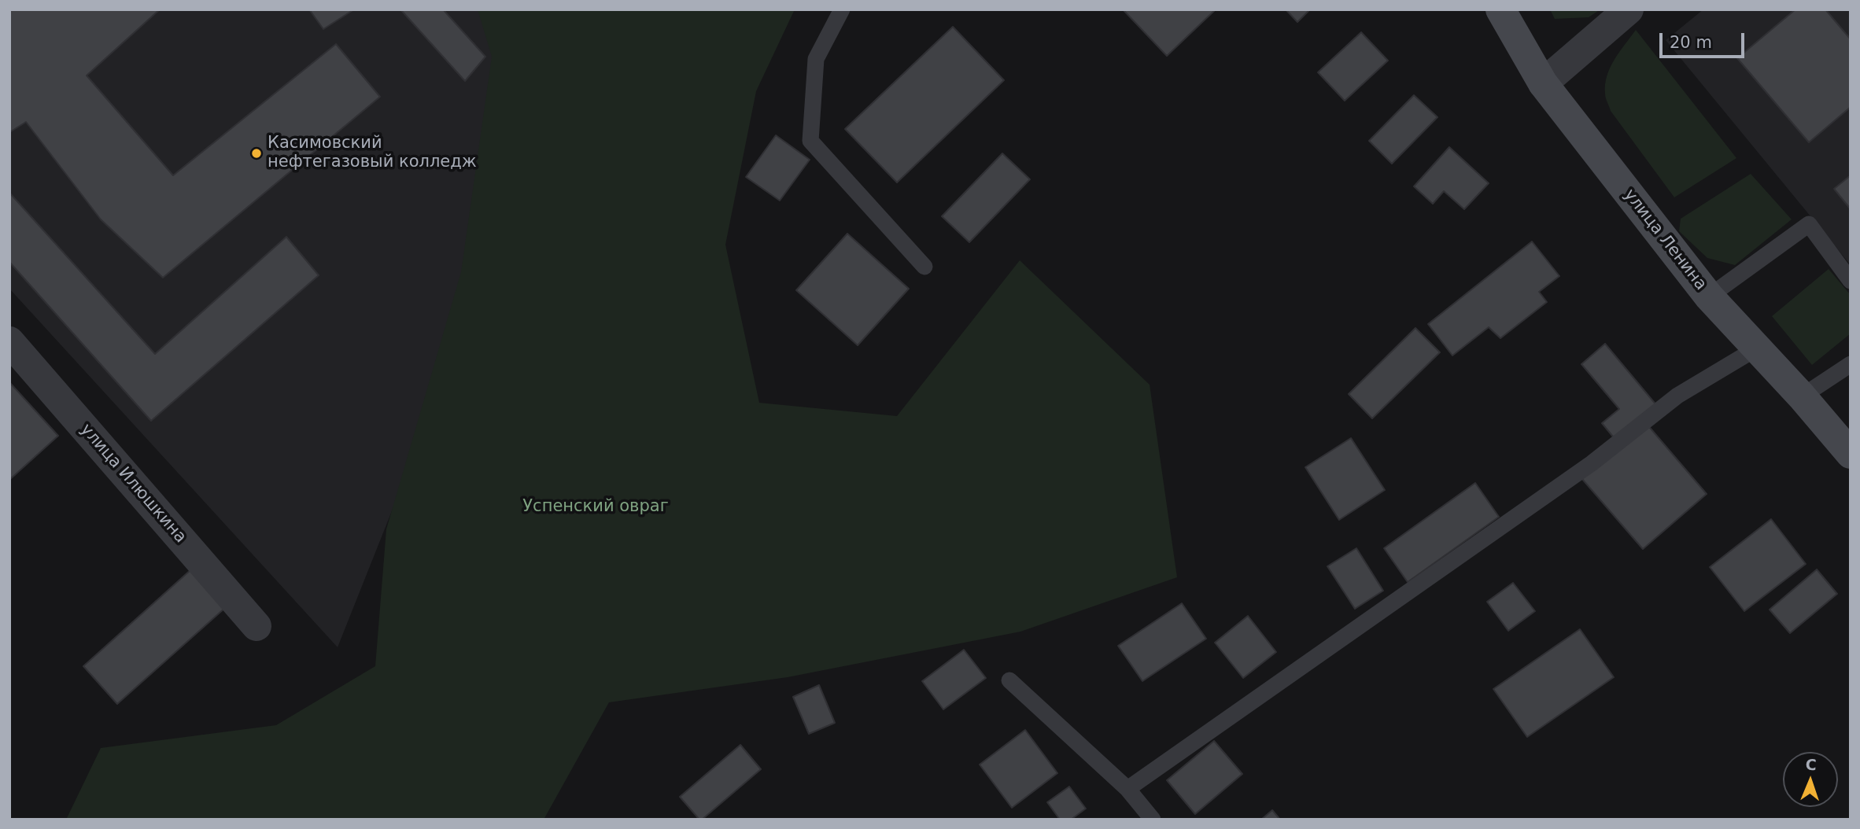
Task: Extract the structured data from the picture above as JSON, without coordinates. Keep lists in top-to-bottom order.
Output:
{
  "streets": {
    "street": ["улица Ленина", "улица Илюшкина"]
  },
  "parks": ["Успенский овраг"],
  "places": ["Касимовский нефтегазовый колледж"],
  "scale_bar": "20 m",
  "north": "top"
}
